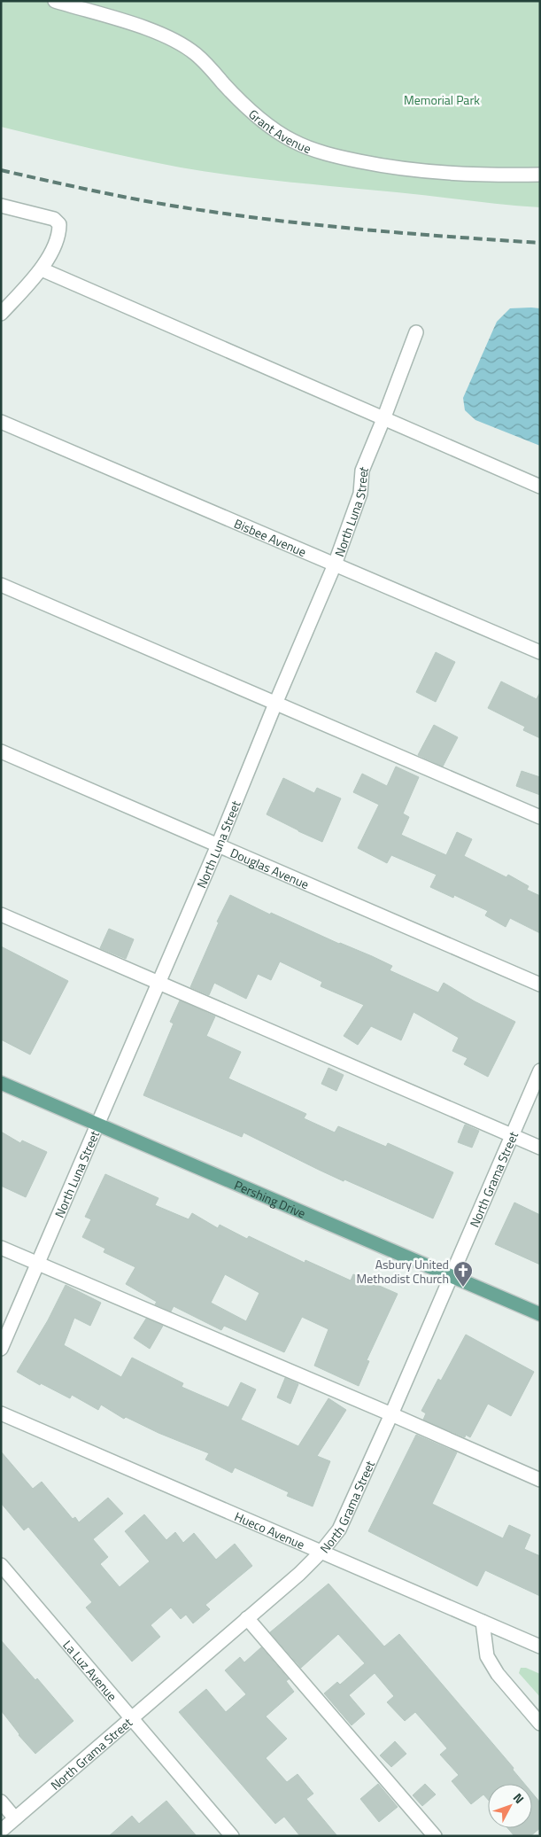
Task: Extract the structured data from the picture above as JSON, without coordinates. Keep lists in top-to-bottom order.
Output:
{
  "streets": {
    "main road": ["Pershing Drive"],
    "street": [
      "Grant Avenue",
      "North Luna Street",
      "Bisbee Avenue",
      "Douglas Avenue",
      "North Grama Street",
      "Hueco Avenue",
      "La Luz Avenue"
    ]
  },
  "crossings": [
    ["North Luna Street", "Bisbee Avenue"],
    ["North Luna Street", "Douglas Avenue"],
    ["North Luna Street", "Pershing Drive"],
    ["North Grama Street", "Pershing Drive"],
    ["North Grama Street", "Hueco Avenue"],
    ["North Grama Street", "La Luz Avenue"]
  ],
  "parks": ["Memorial Park"],
  "places": {
    "church": ["Asbury United Methodist Church"]
  },
  "north": "top right"
}
